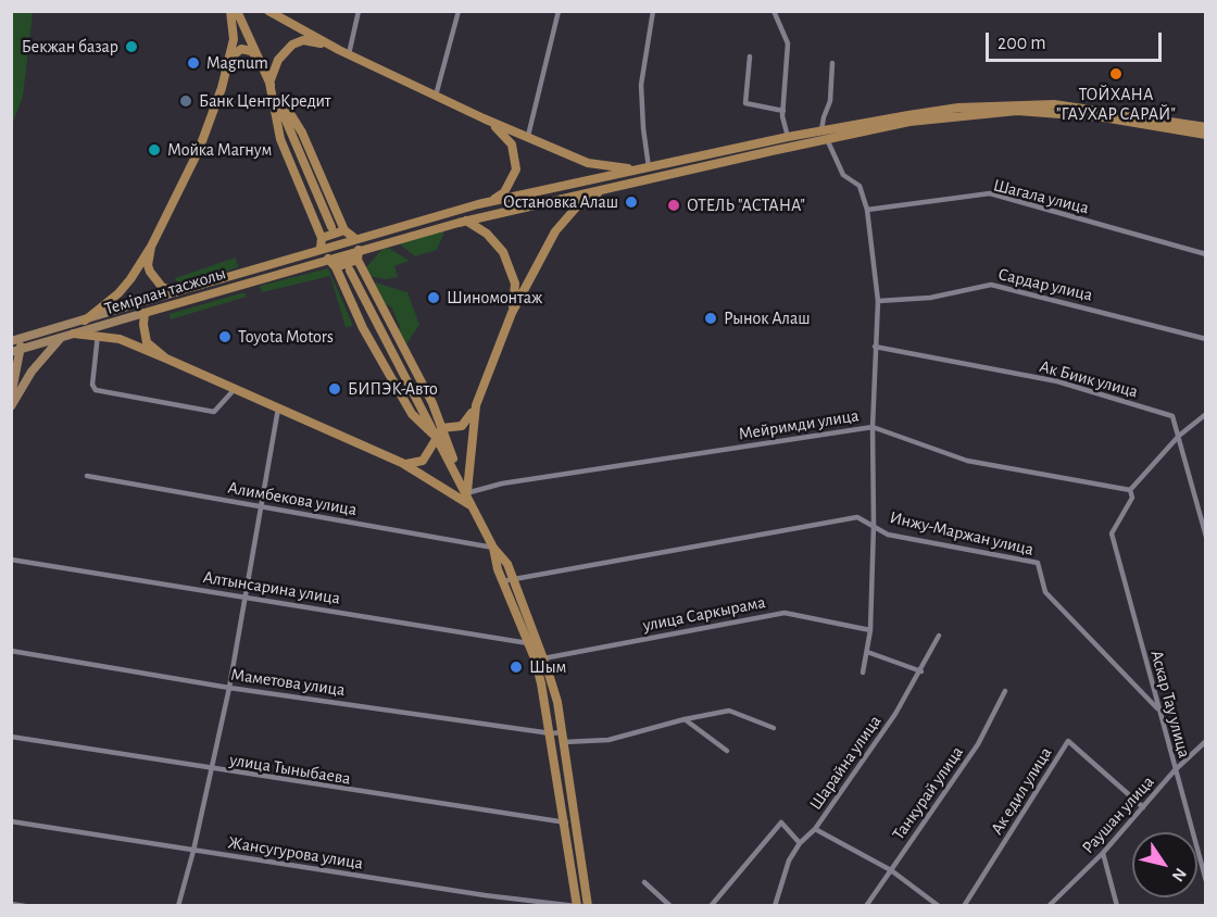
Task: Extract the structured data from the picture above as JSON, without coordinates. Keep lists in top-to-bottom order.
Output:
{
  "streets": {
    "highway": ["Темірлан тасжолы"],
    "street": [
      "Шагала улица",
      "Сардар улица",
      "Ак Биик улица",
      "Мейримди улица",
      "Алимбекова улица",
      "Инжу-Маржан улица",
      "Алтынсарина улица",
      "улица Саркырама",
      "Маметова улица",
      "Аскар Тау улица",
      "Шарайна улица",
      "улица Тыныбаева",
      "Ак едил улица",
      "Танкурай улица",
      "Раушан улица",
      "Жансугурова улица"
    ]
  },
  "crossings": [
    ["Мейримди улица", "Аскар Тау улица"],
    ["Инжу-Маржан улица", "Аскар Тау улица"],
    ["Аскар Тау улица", "Раушан улица"],
    ["Ак едил улица", "Раушан улица"]
  ],
  "places": [
    "Бекжан базар",
    "Magnum",
    "ТОЙХАНА \"ГАУХАР САРАЙ\"",
    "Банк ЦентрКредит",
    "Мойка Магнум",
    "Остановка Алаш",
    "ОТЕЛЬ \"АСТАНА\"",
    "Шиномонтаж",
    "Рынок Алаш",
    "Toyota Motors",
    "БИПЭК-Авто",
    "Шым"
  ],
  "scale_bar": "200 m",
  "north": "bottom right"
}
